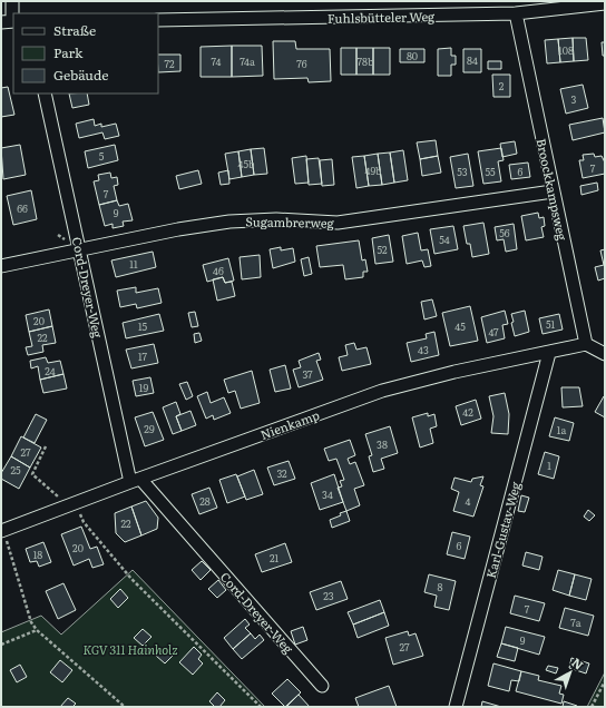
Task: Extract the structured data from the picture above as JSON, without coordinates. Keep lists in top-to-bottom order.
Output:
{
  "streets": {
    "street": [
      "Fuhlsbütteler Weg",
      "Broockkampsweg",
      "Sugambrerweg",
      "Cord-Dreyer-Weg",
      "Nienkamp",
      "Karl-Gustav-Weg"
    ]
  },
  "crossings": [
    ["Fuhlsbütteler Weg", "Broockkampsweg"],
    ["Broockkampsweg", "Sugambrerweg"],
    ["Broockkampsweg", "Nienkamp"],
    ["Sugambrerweg", "Cord-Dreyer-Weg"],
    ["Cord-Dreyer-Weg", "Nienkamp"],
    ["Nienkamp", "Karl-Gustav-Weg"]
  ],
  "parks": ["KGV 311 Hainholz"],
  "house_numbers": [
    "108",
    "80",
    "84",
    "74",
    "74a",
    "78b",
    "72",
    "76",
    "2",
    "3",
    "5",
    "45b",
    "7",
    "49b",
    "53",
    "55",
    "6",
    "7",
    "66",
    "9",
    "56",
    "54",
    "52",
    "11",
    "46",
    "20",
    "51",
    "15",
    "45",
    "47",
    "22",
    "43",
    "17",
    "24",
    "37",
    "19",
    "42",
    "29",
    "1a",
    "38",
    "27",
    "1",
    "25",
    "32",
    "34",
    "28",
    "4",
    "22",
    "6",
    "20",
    "18",
    "21",
    "8",
    "23",
    "7",
    "7a",
    "9",
    "27"
  ],
  "legend": ["Straße", "Park", "Gebäude"],
  "north": "top right"
}
